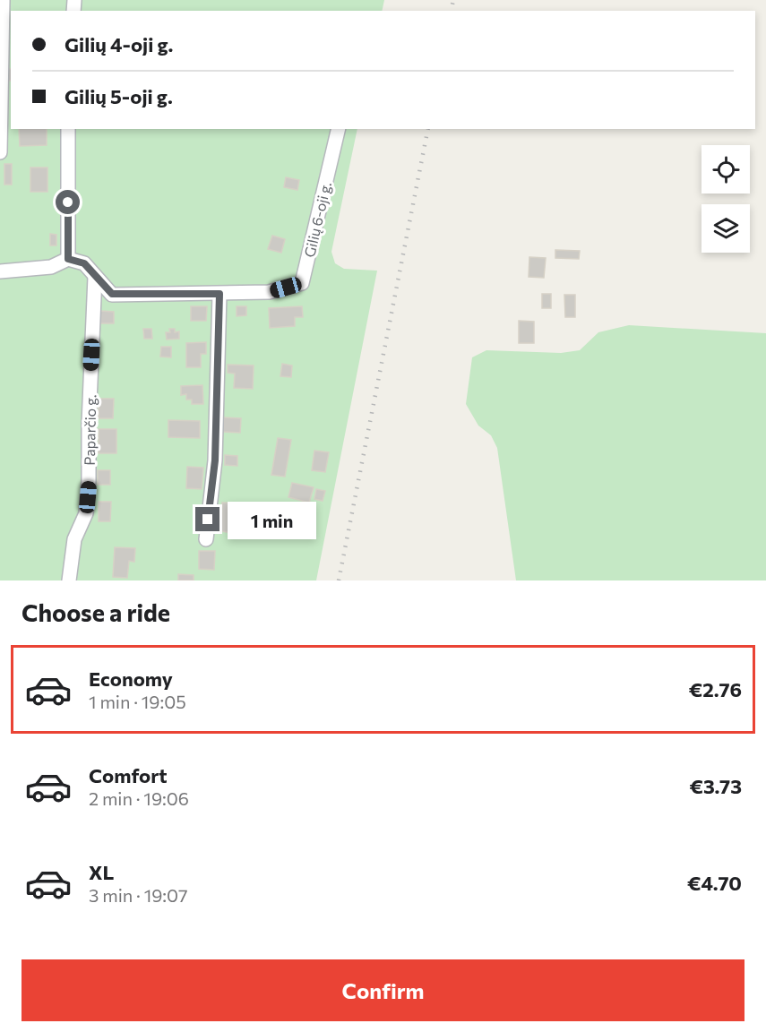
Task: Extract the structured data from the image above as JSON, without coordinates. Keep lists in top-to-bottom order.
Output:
{
  "streets": {
    "street": ["Gilių 6-oji g.", "Paparčio g."]
  },
  "crossings": [
    ["Gilių 6-oji g.", "Paparčio g."]
  ],
  "page": {
    "banner": ["Gilių 4-oji g.", "Gilių 5-oji g."],
    "bubble": "1 min",
    "heading": "Choose a ride",
    "list": [
      {
        "name": "Economy",
        "note": "1 min · 19:05",
        "value": "€2.76"
      },
      {
        "name": "Comfort",
        "note": "2 min · 19:06",
        "value": "€3.73"
      },
      {
        "name": "XL",
        "note": "3 min · 19:07",
        "value": "€4.70"
      }
    ],
    "buttons": "Confirm"
  }
}
